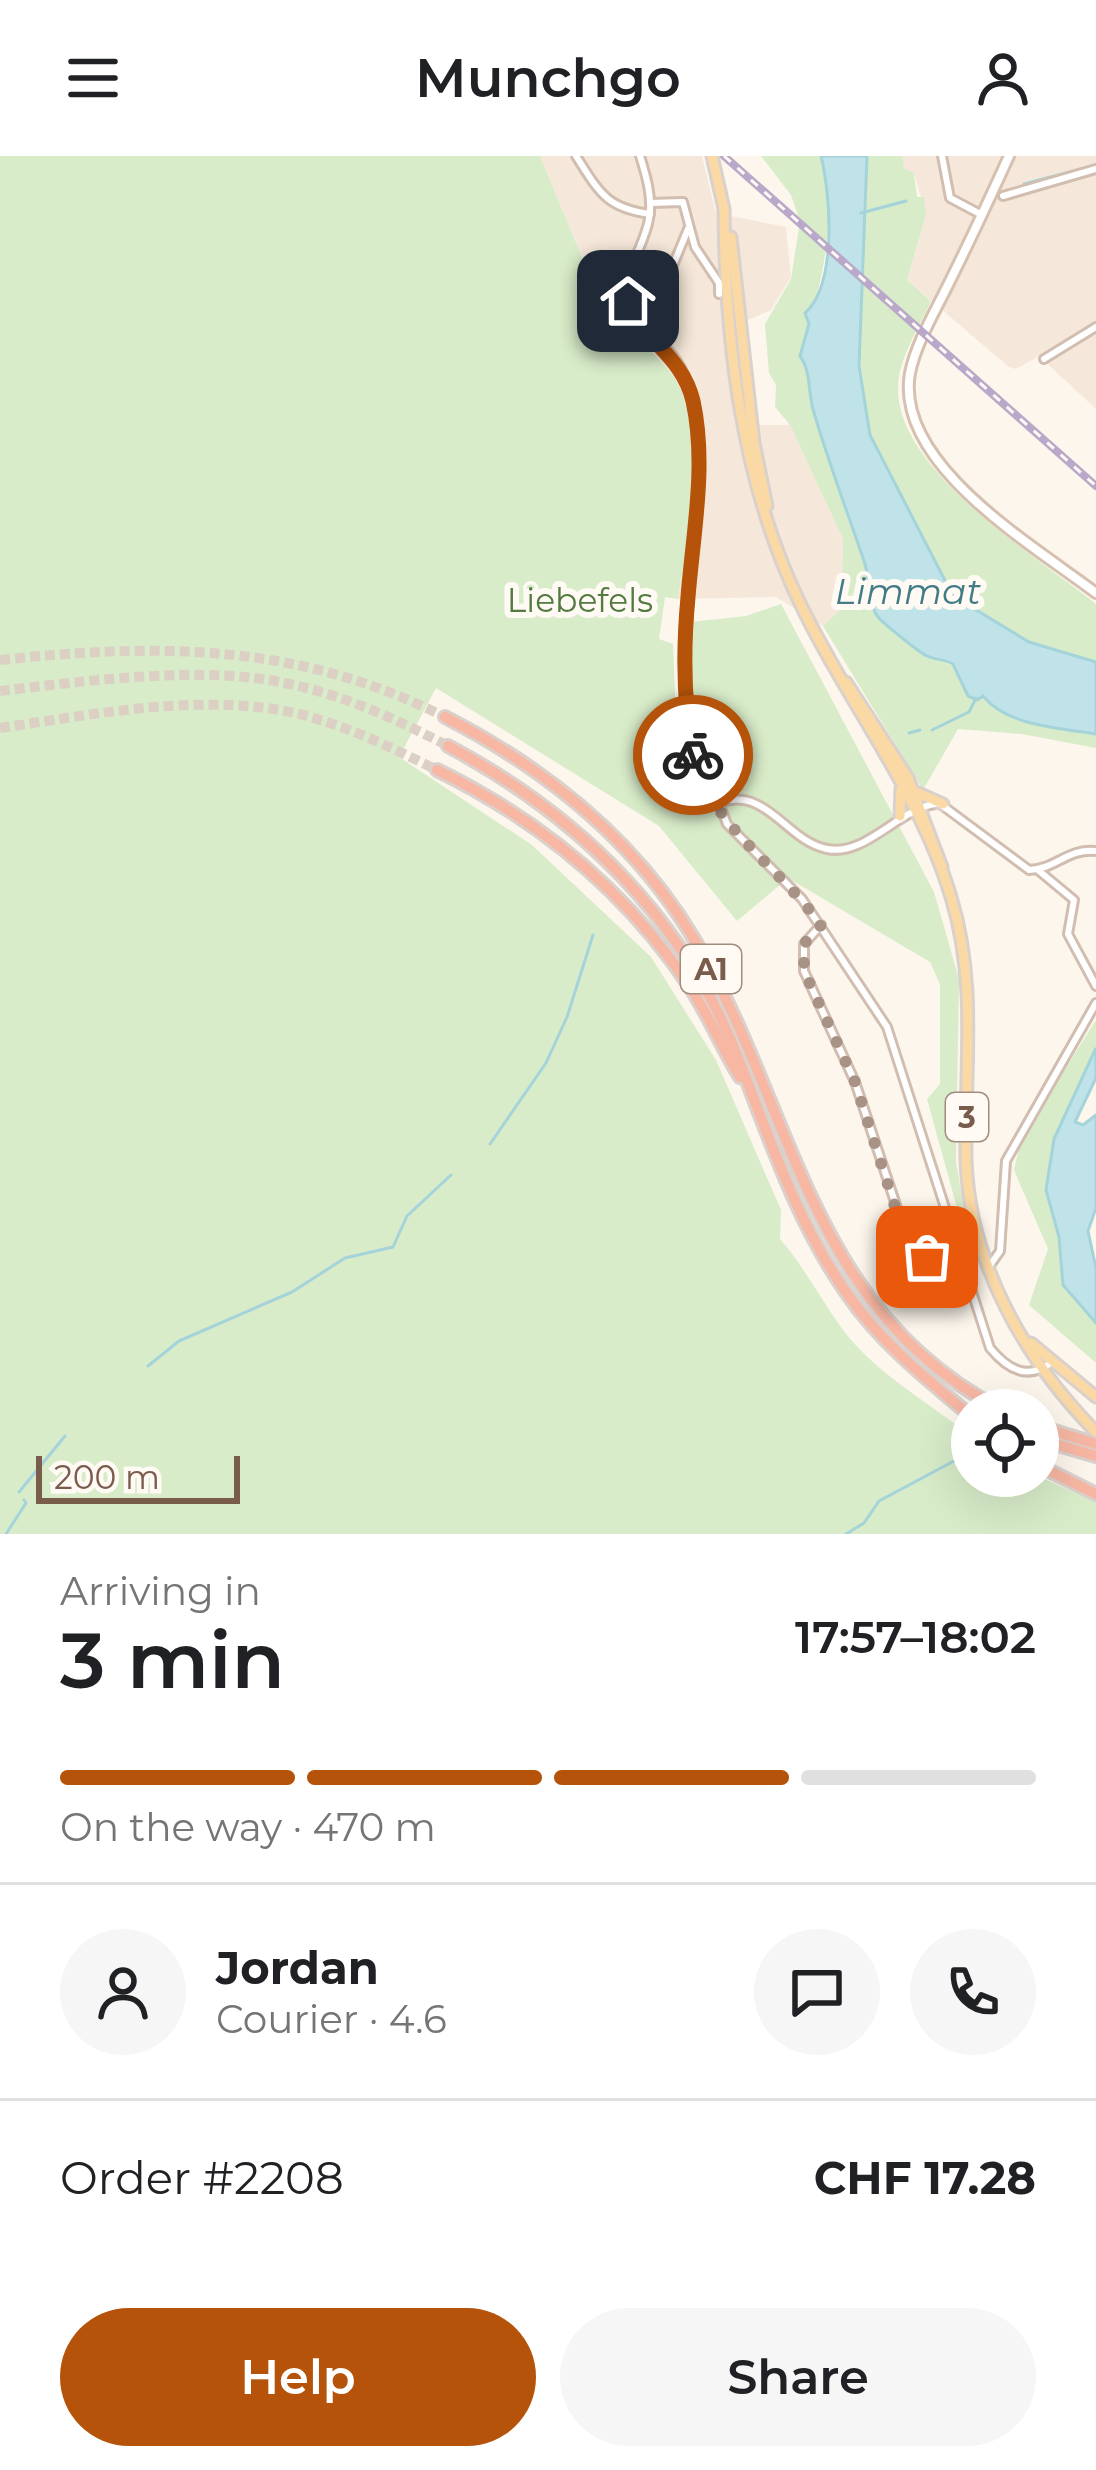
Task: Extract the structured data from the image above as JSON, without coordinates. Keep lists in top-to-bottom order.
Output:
{
  "streets": {
    "highway": ["A1"],
    "main road": ["3"]
  },
  "water": ["Limmat"],
  "parks": ["Liebefels"],
  "scale_bar": "200 m",
  "page": {
    "header": "Munchgo",
    "scale": "200 m",
    "heading": ["3 min", "Arriving in", "17:57–18:02"],
    "panel": [
      "Jordan",
      "Courier · 4.6",
      "Order #2208",
      "CHF 17.28"
    ],
    "bar": "On the way · 470 m",
    "buttons": ["Help", "Share"]
  }
}
